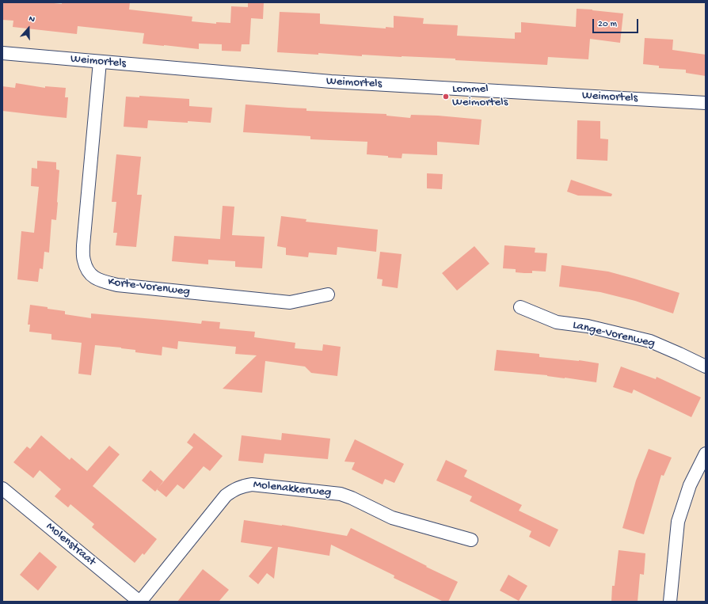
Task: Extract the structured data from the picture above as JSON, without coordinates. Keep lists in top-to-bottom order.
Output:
{
  "streets": {
    "street": [
      "Weimortels",
      "Korte-Vorenweg",
      "Lange-Vorenweg",
      "Molenakkerweg",
      "Molenstraat"
    ]
  },
  "crossings": [
    ["Weimortels", "Korte-Vorenweg"],
    ["Molenakkerweg", "Molenstraat"]
  ],
  "places": ["Lommel Weimortels"],
  "scale_bar": "20 m",
  "north": "top"
}
